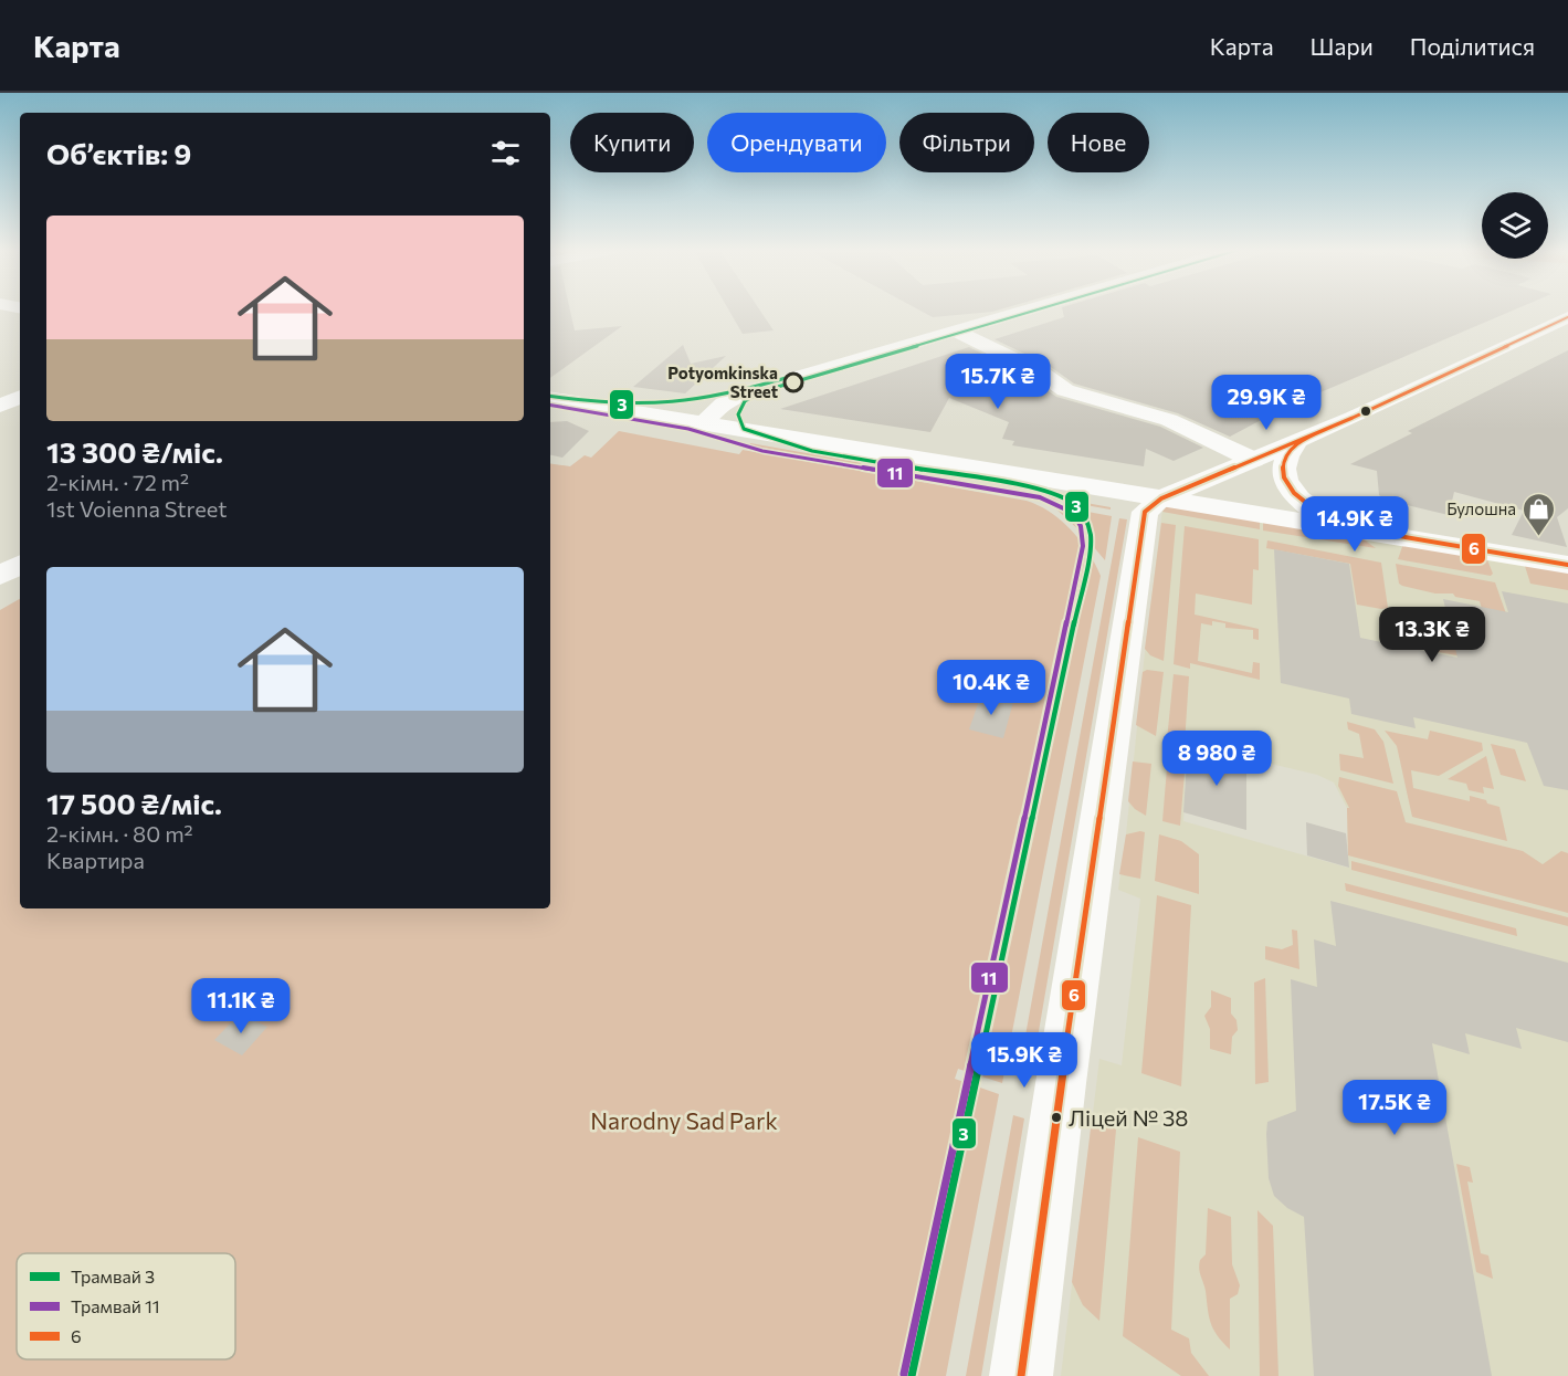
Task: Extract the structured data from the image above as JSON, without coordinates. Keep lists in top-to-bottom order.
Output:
{
  "parks": ["Narodny Sad Park"],
  "places": {
    "other": ["Potyomkinska Street", "Ліцей № 38"],
    "shop": ["Булошна"]
  },
  "lines": ["tram line 3", "transit line 6", "tram line 11"],
  "legend": ["Трамвай 3", "Трамвай 11", "6"],
  "page": {
    "header": "Карта",
    "nav": ["Карта", "Шари", "Поділитися"],
    "chip": [
      "Купити",
      "Орендувати",
      "Фільтри",
      "Нове"
    ],
    "heading": "Об’єктів: 9",
    "list": [
      {
        "name": "13 300 ₴/міс.",
        "note": "2-кімн. · 72 m² · 1st Voienna Street"
      },
      {
        "name": "17 500 ₴/міс.",
        "note": "2-кімн. · 80 m² · Квартира"
      }
    ],
    "price": [
      "15.7K ₴",
      "29.9K ₴",
      "14.9K ₴",
      "13.3K ₴",
      "10.4K ₴",
      "8 980 ₴",
      "11.1K ₴",
      "15.9K ₴",
      "17.5K ₴"
    ]
  }
}
